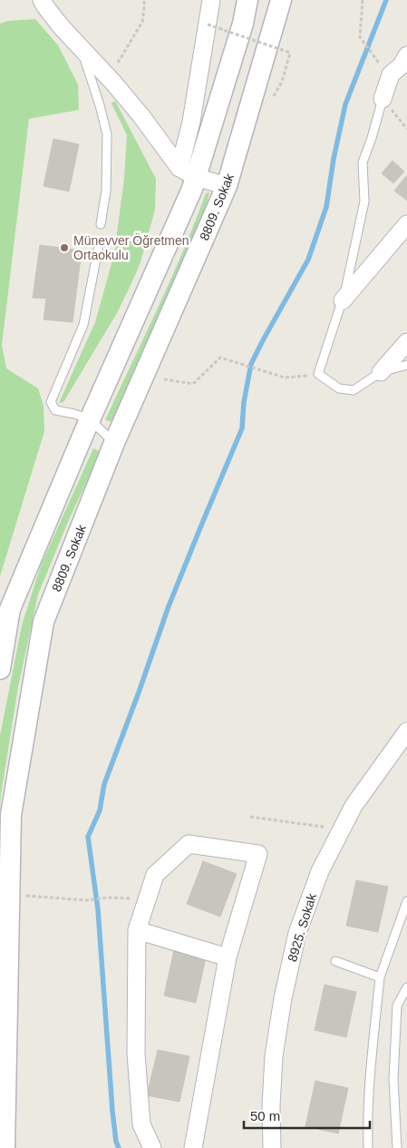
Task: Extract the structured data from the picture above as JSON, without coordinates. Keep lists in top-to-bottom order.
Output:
{
  "streets": {
    "street": ["8809. Sokak", "8925. Sokak"]
  },
  "places": ["Münevver Öğretmen Ortaokulu"],
  "scale_bar": "50 m"
}
